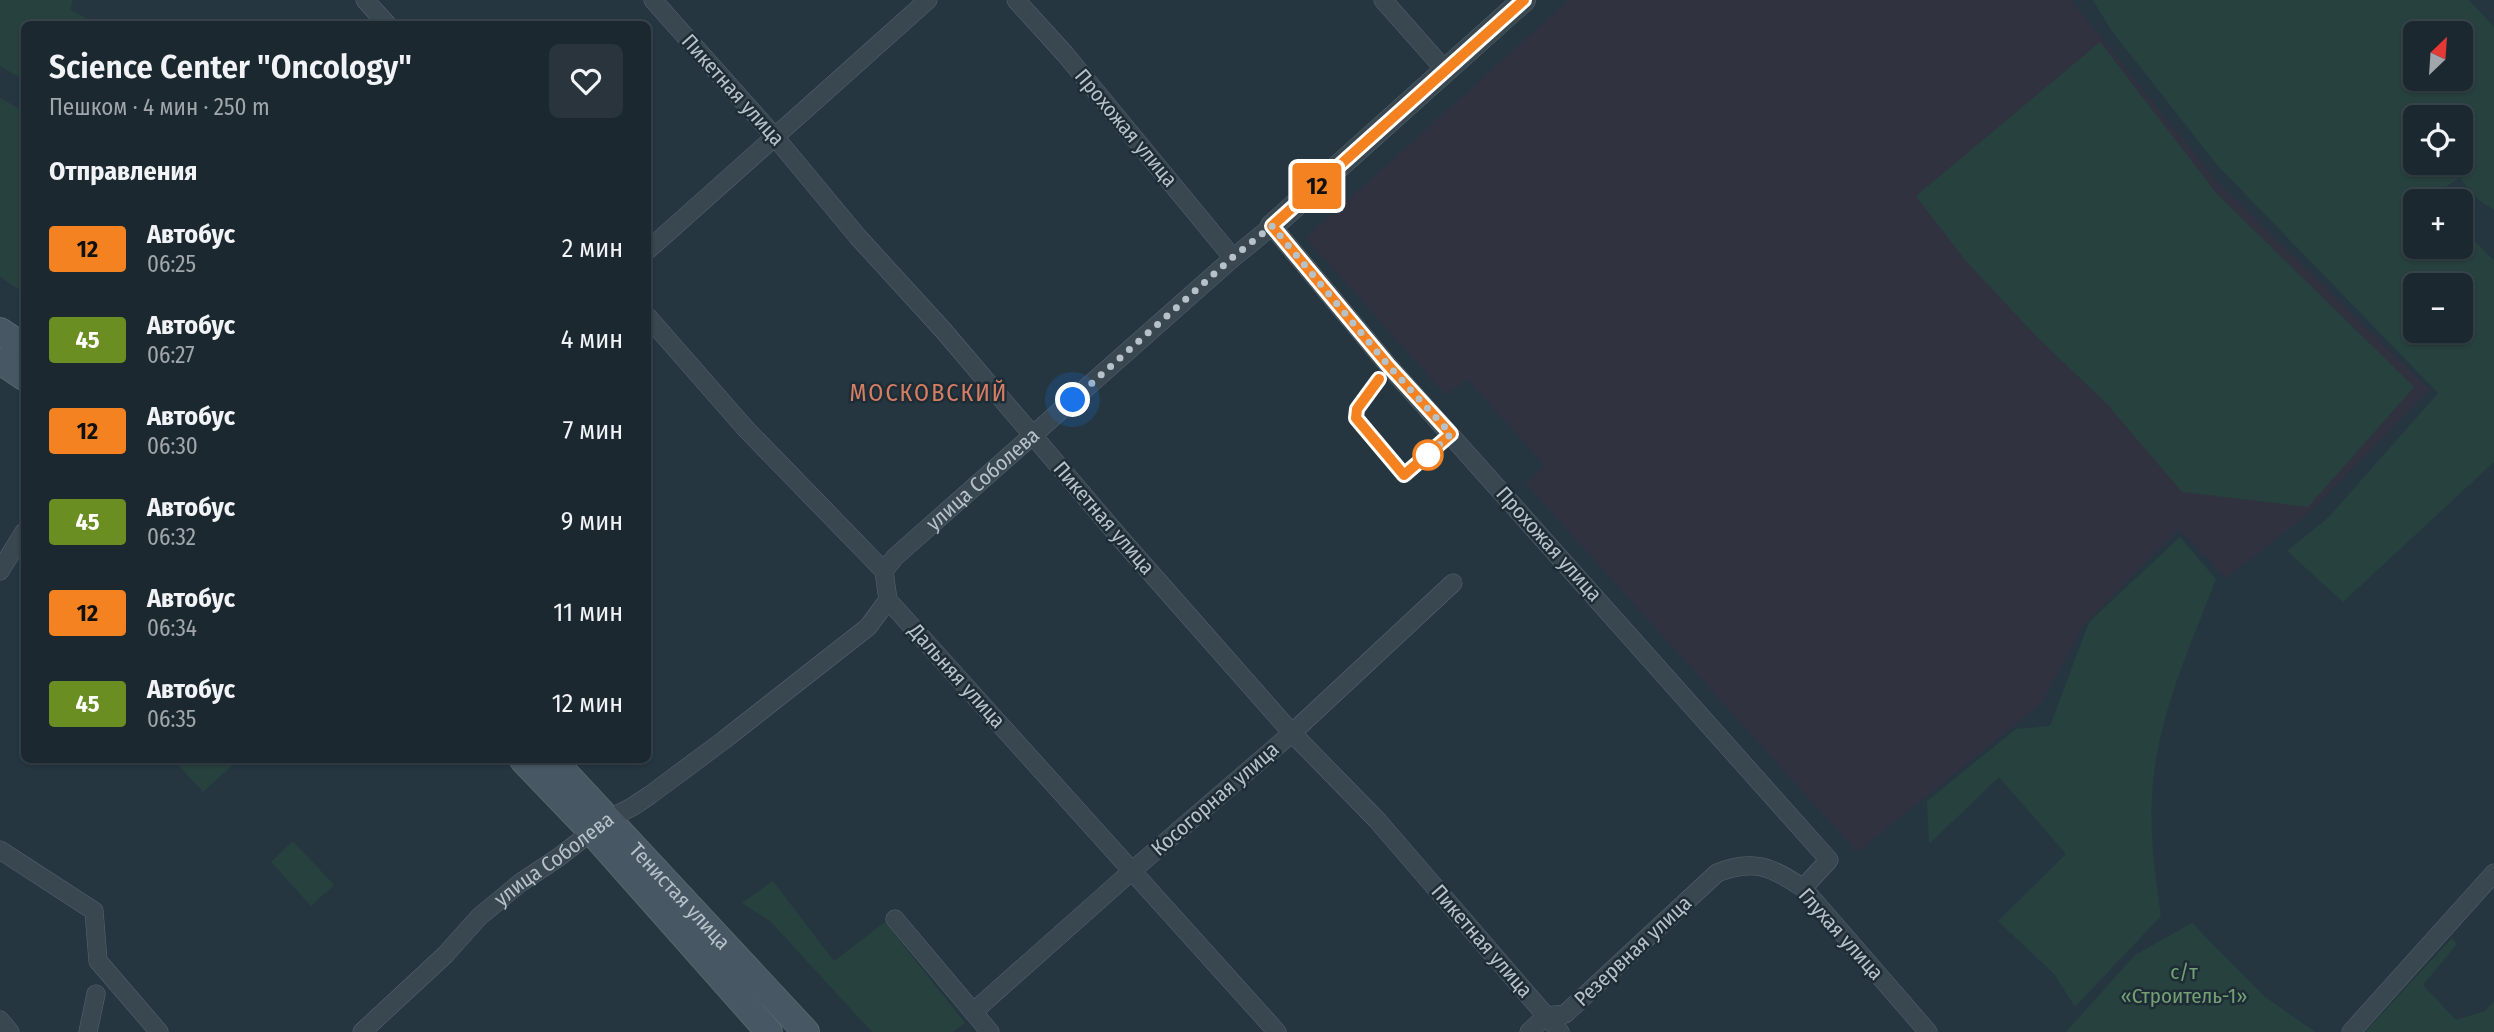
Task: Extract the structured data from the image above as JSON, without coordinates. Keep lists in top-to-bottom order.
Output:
{
  "streets": {
    "main road": ["Тенистая улица"],
    "street": [
      "Пикетная улица",
      "Прохожая улица",
      "улица Соболева",
      "Дальняя улица",
      "Косогорная улица",
      "Глухая улица",
      "Резервная улица"
    ]
  },
  "crossings": [
    ["Пикетная улица", "улица Соболева"],
    ["Пикетная улица", "Косогорная улица"],
    ["Пикетная улица", "Резервная улица"],
    ["Прохожая улица", "улица Соболева"],
    ["Прохожая улица", "Глухая улица"],
    ["улица Соболева", "Дальняя улица"],
    ["улица Соболева", "Тенистая улица"],
    ["Дальняя улица", "Косогорная улица"],
    ["Глухая улица", "Резервная улица"]
  ],
  "districts": ["МОСКОВСКИЙ"],
  "parks": ["с/т «Строитель-1»"],
  "lines": ["bus line 12"],
  "north": "top right",
  "page": {
    "on_map": "12",
    "map_buttons": ["+", "−"],
    "heading": [
      ["Science Center \"Oncology\"", "Пешком · 4 мин · 250 m"],
      "Отправления"
    ],
    "list": [
      {
        "mark": "12",
        "name": "Автобус",
        "note": "06:25",
        "value": "2 мин"
      },
      {
        "mark": "45",
        "name": "Автобус",
        "note": "06:27",
        "value": "4 мин"
      },
      {
        "mark": "12",
        "name": "Автобус",
        "note": "06:30",
        "value": "7 мин"
      },
      {
        "mark": "45",
        "name": "Автобус",
        "note": "06:32",
        "value": "9 мин"
      },
      {
        "mark": "12",
        "name": "Автобус",
        "note": "06:34",
        "value": "11 мин"
      },
      {
        "mark": "45",
        "name": "Автобус",
        "note": "06:35",
        "value": "12 мин"
      }
    ]
  }
}
